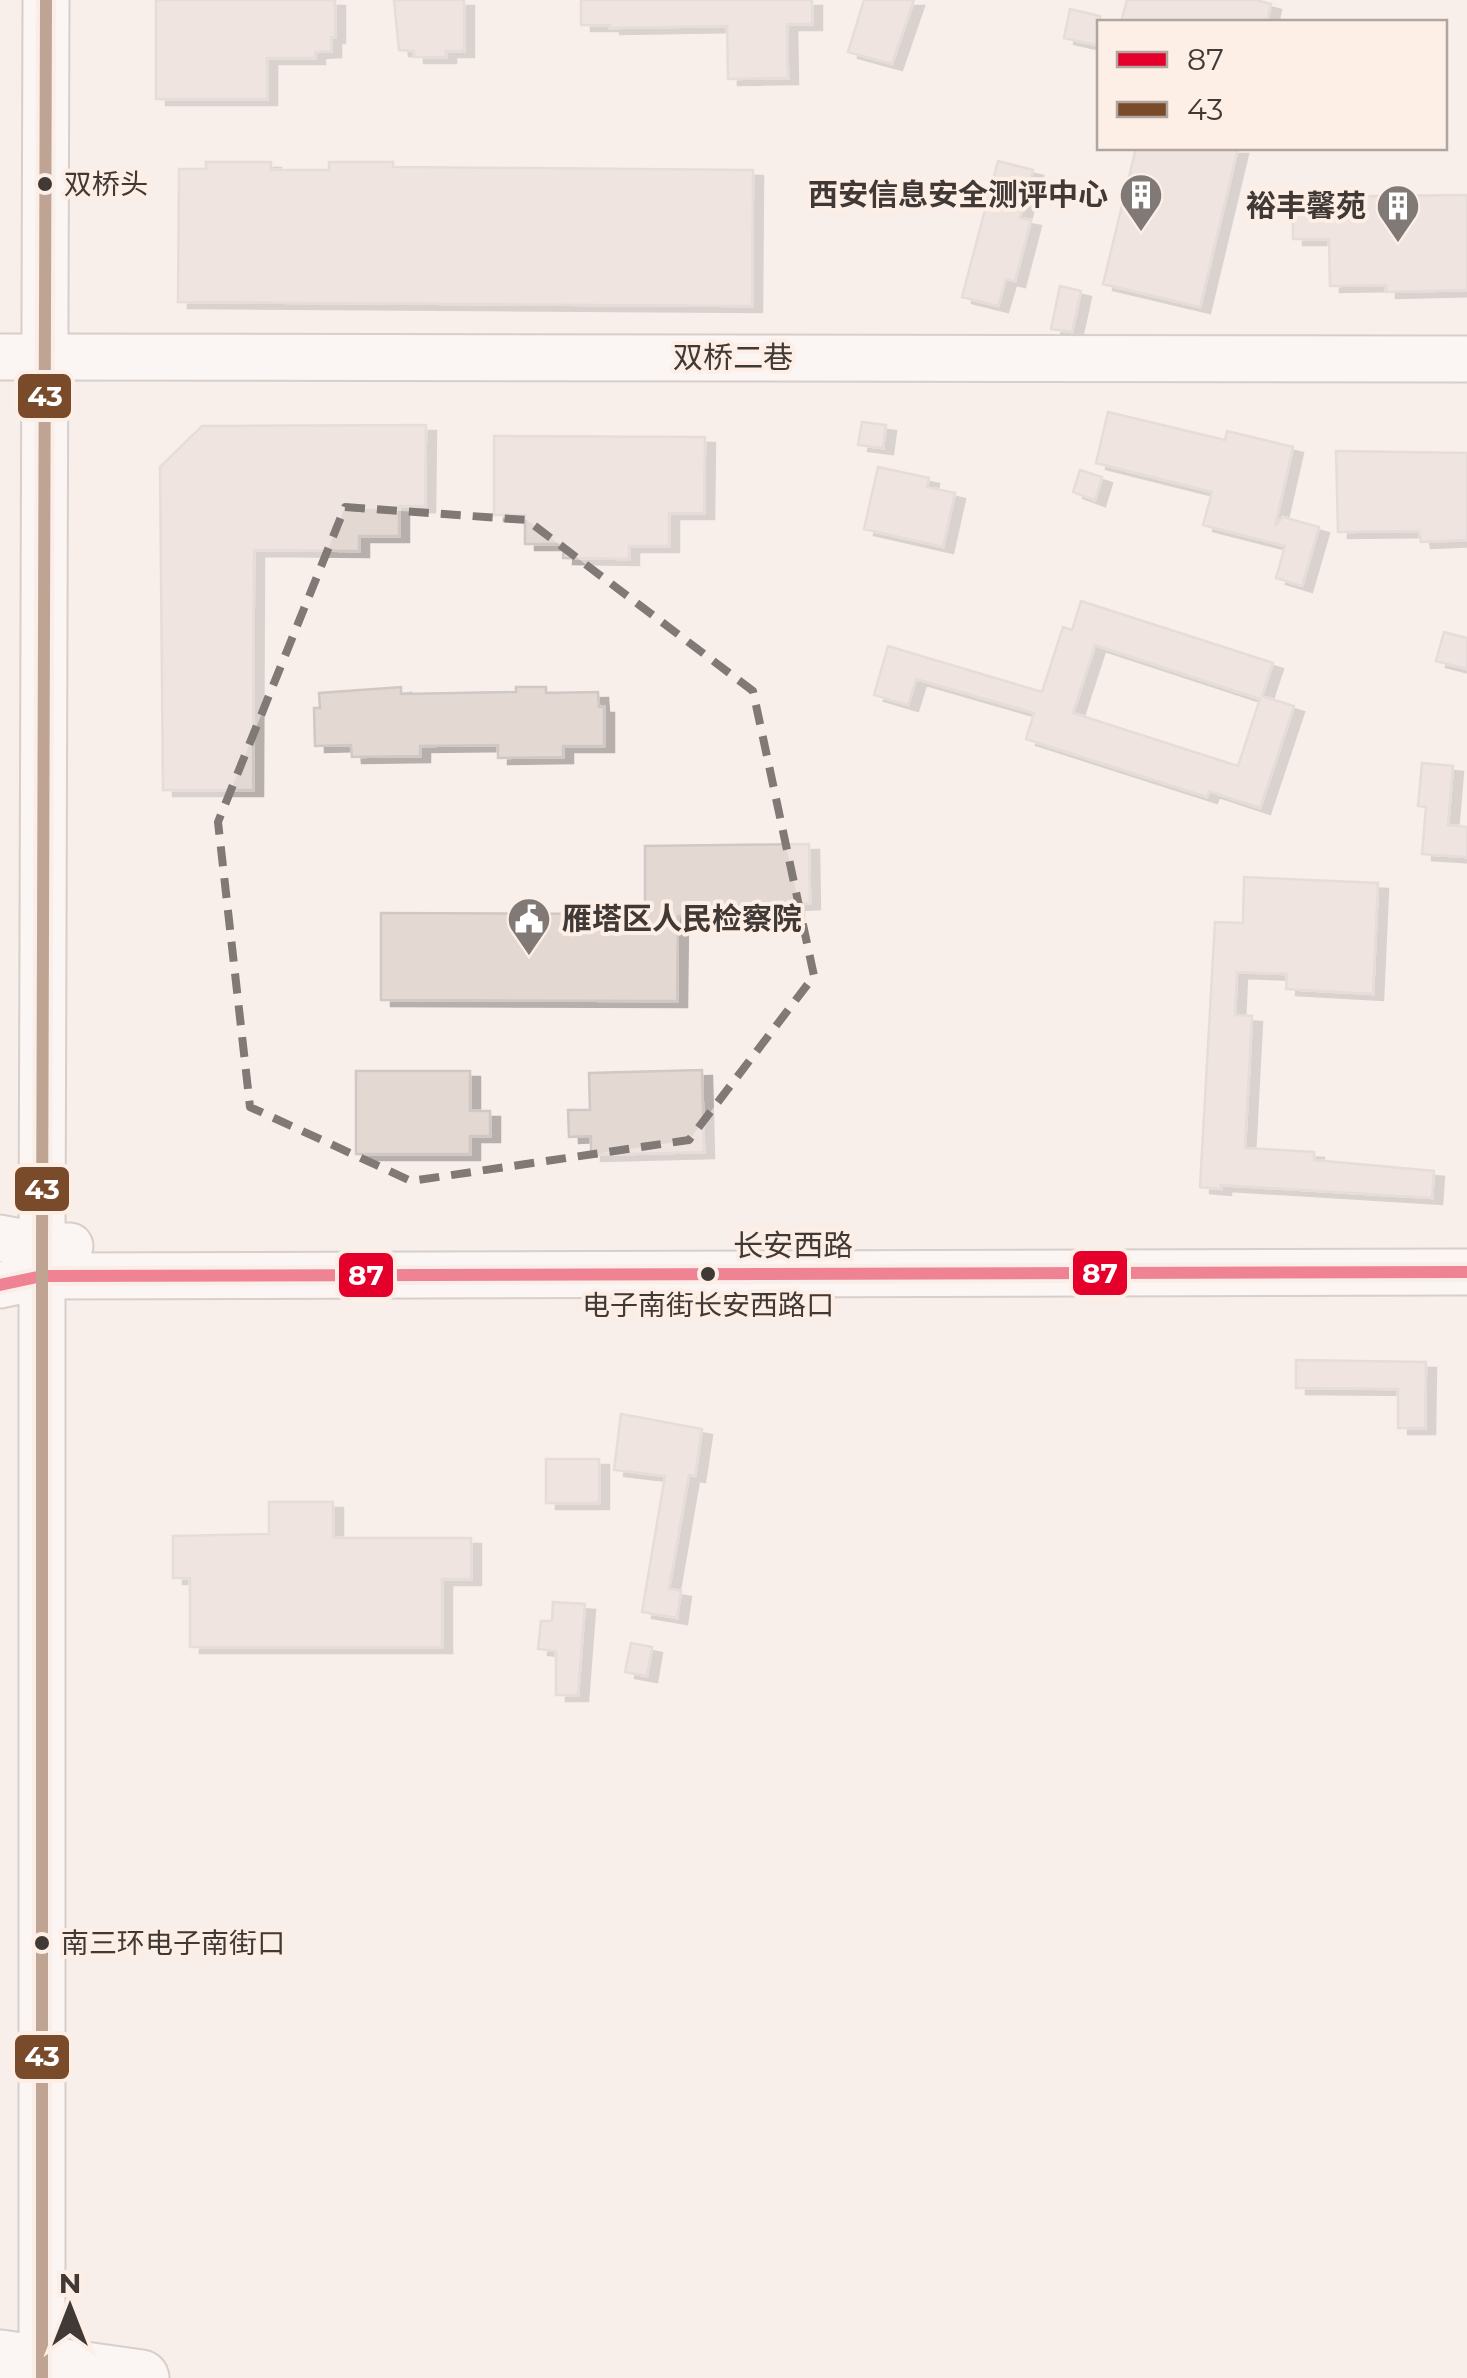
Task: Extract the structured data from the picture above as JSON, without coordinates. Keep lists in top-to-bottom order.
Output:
{
  "streets": {
    "main road": ["双桥二巷", "长安西路"]
  },
  "places": {
    "other": ["双桥头", "电子南街长安西路口", "南三环电子南街口"],
    "building": ["西安信息安全测评中心", "裕丰馨苑"],
    "public building": ["雁塔区人民检察院"]
  },
  "lines": ["transit line 43", "transit line 87"],
  "legend": ["87", "43"],
  "north": "top"
}
